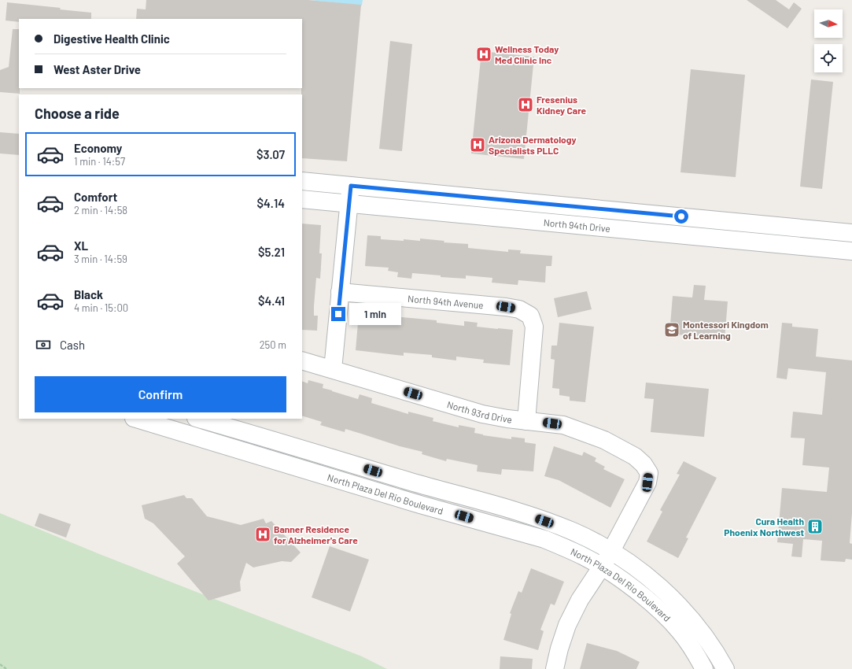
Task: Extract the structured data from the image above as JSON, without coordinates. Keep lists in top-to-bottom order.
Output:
{
  "streets": {
    "street": [
      "North 94th Drive",
      "North 94th Avenue",
      "North 93rd Drive",
      "North Plaza Del Rio Boulevard"
    ]
  },
  "crossings": [
    ["North 94th Avenue", "North 93rd Drive"],
    ["North 93rd Drive", "North Plaza Del Rio Boulevard"]
  ],
  "places": {
    "hospital": [
      "Wellness Today Med Clinic Inc",
      "Fresenius Kidney Care",
      "Arizona Dermatology Specialists PLLC",
      "Banner Residence for Alzheimer's Care"
    ],
    "school or university": ["Montessori Kingdom of Learning"],
    "building": ["Cura Health Phoenix Northwest"]
  },
  "north": "right",
  "page": {
    "banner": ["Digestive Health Clinic", "West Aster Drive"],
    "heading": "Choose a ride",
    "list": [
      {
        "name": "Economy",
        "note": "1 min · 14:57",
        "value": "$3.07"
      },
      {
        "name": "Comfort",
        "note": "2 min · 14:58",
        "value": "$4.14"
      },
      {
        "name": "XL",
        "note": "3 min · 14:59",
        "value": "$5.21"
      },
      {
        "name": "Black",
        "note": "4 min · 15:00",
        "value": "$4.41"
      }
    ],
    "bubble": "1 min",
    "pay": ["Cash", "250 m"],
    "buttons": "Confirm"
  }
}
